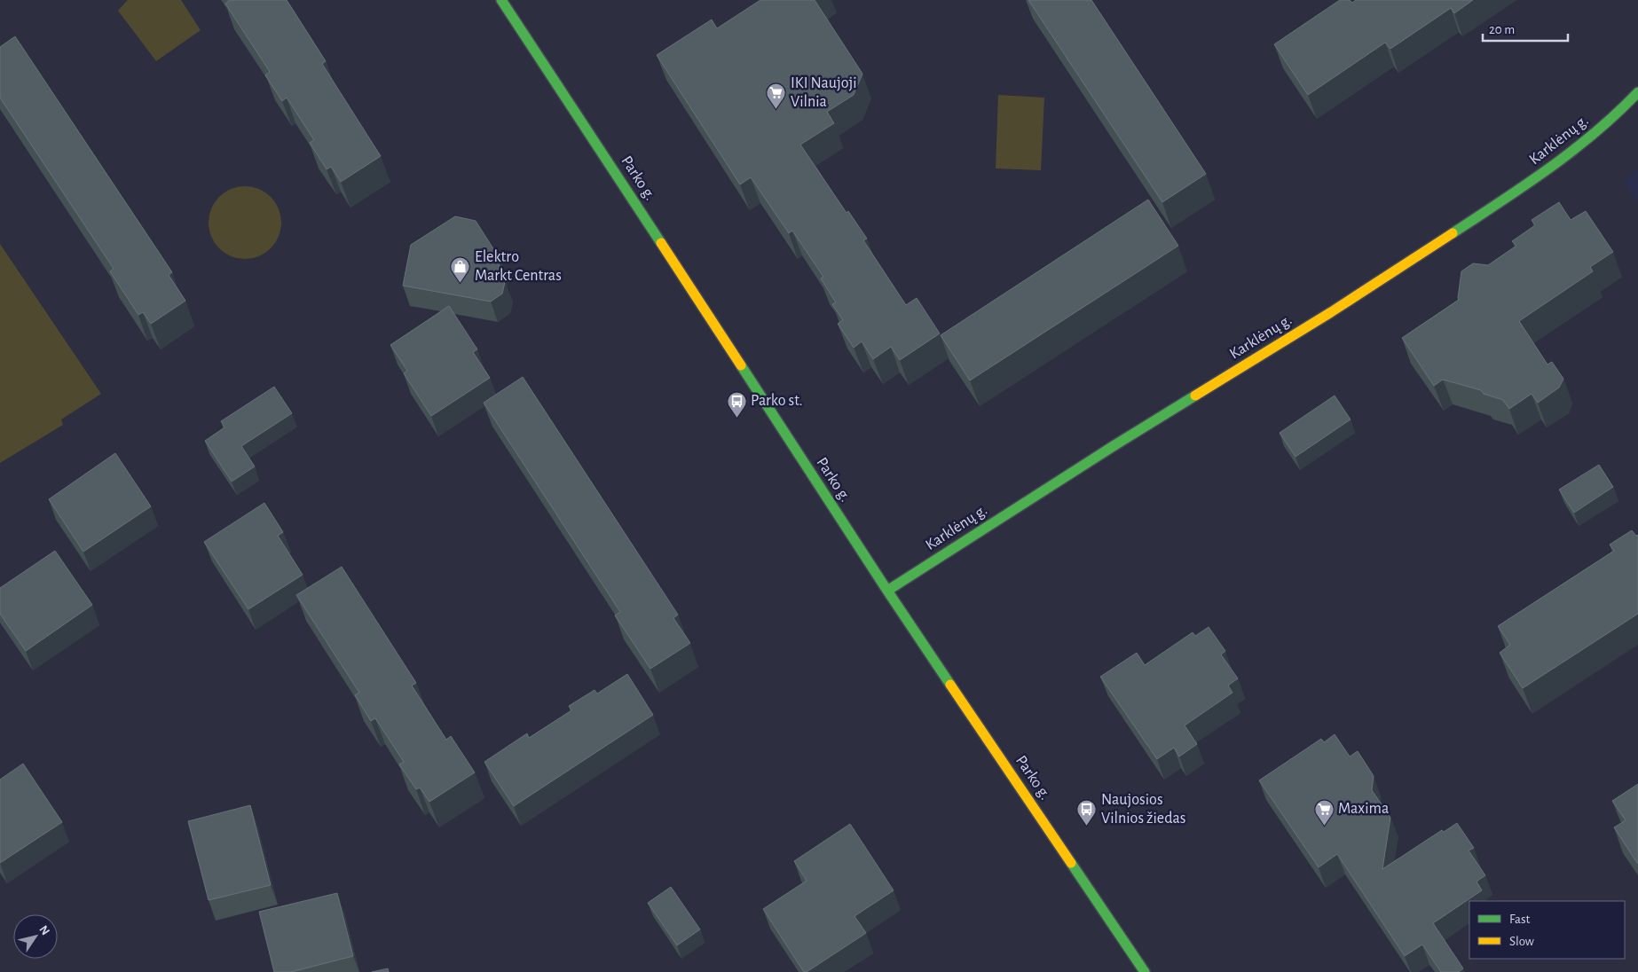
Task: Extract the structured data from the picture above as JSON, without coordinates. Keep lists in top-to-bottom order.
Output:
{
  "streets": {
    "main road": ["Karklėnų g.", "Parko g."]
  },
  "crossings": [
    ["Karklėnų g.", "Parko g."]
  ],
  "places": {
    "supermarket": ["IKI Naujoji Vilnia", "Maxima"],
    "shop": ["Elektro Markt Centras"],
    "bus stop": ["Parko st.", "Naujosios Vilnios žiedas"]
  },
  "legend": ["Fast", "Slow"],
  "scale_bar": "20 m",
  "north": "top right"
}
